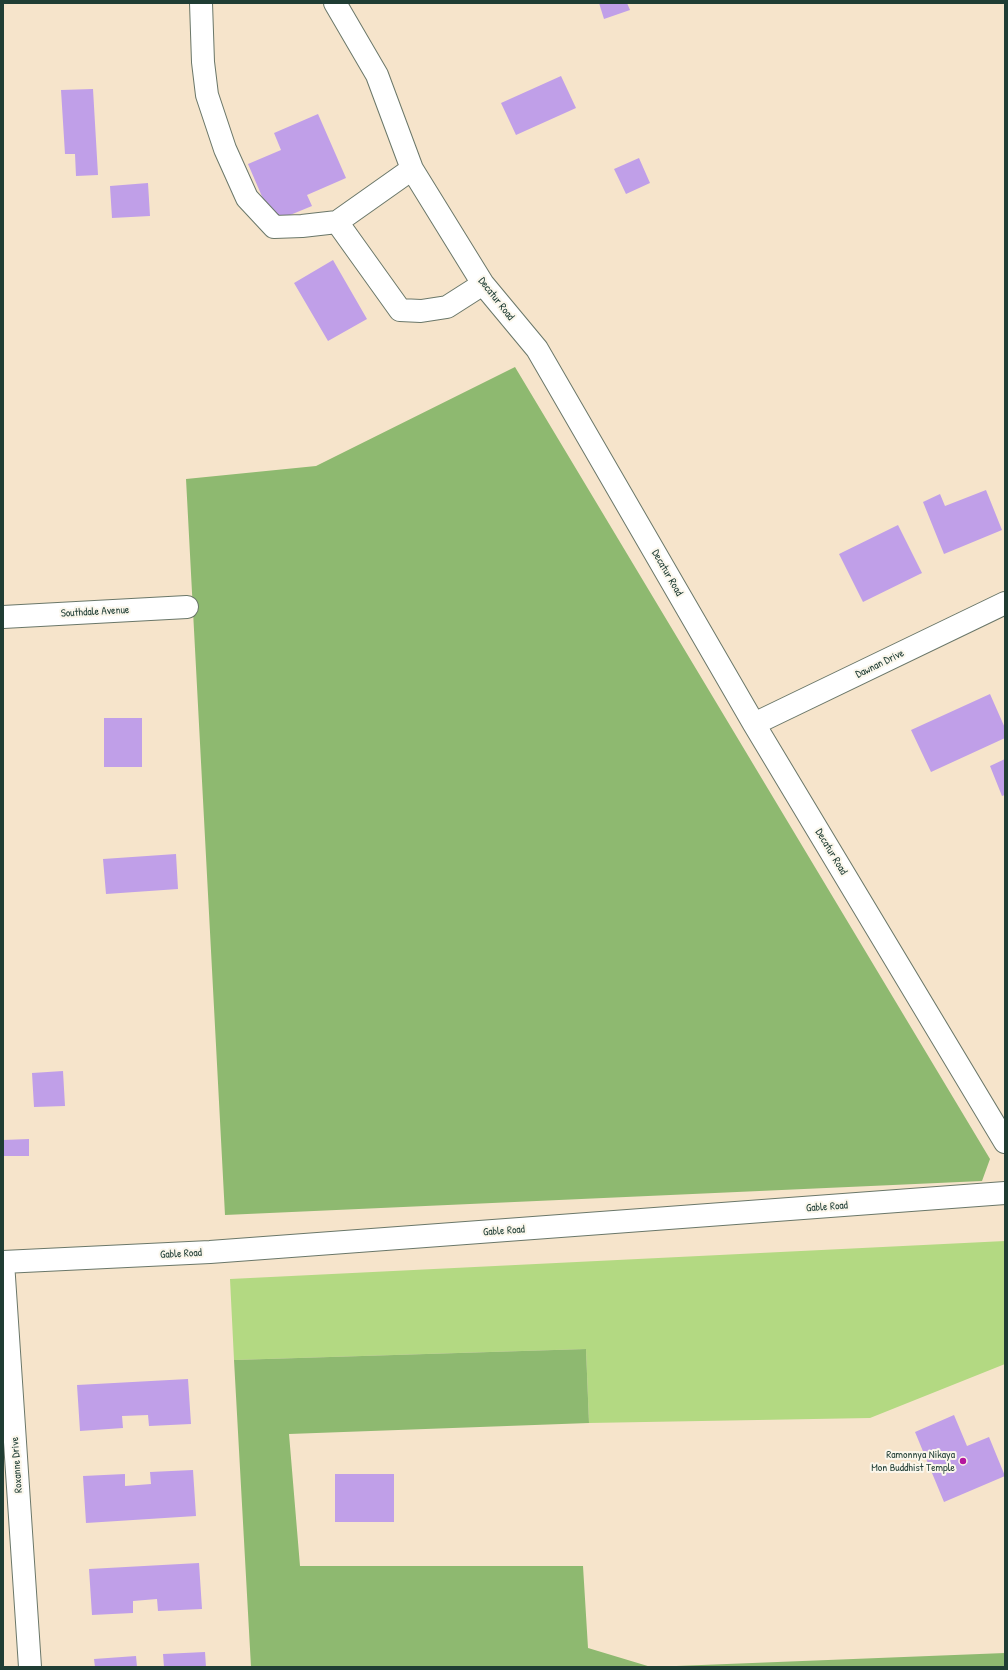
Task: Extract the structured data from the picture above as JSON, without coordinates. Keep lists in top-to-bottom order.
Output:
{
  "streets": {
    "street": [
      "Decatur Road",
      "Southdale Avenue",
      "Dawnan Drive",
      "Gable Road",
      "Roxanne Drive"
    ]
  },
  "crossings": [
    ["Decatur Road", "Dawnan Drive"],
    ["Gable Road", "Roxanne Drive"]
  ],
  "places": ["Ramonnya Nikaya Mon Buddhist Temple"]
}
